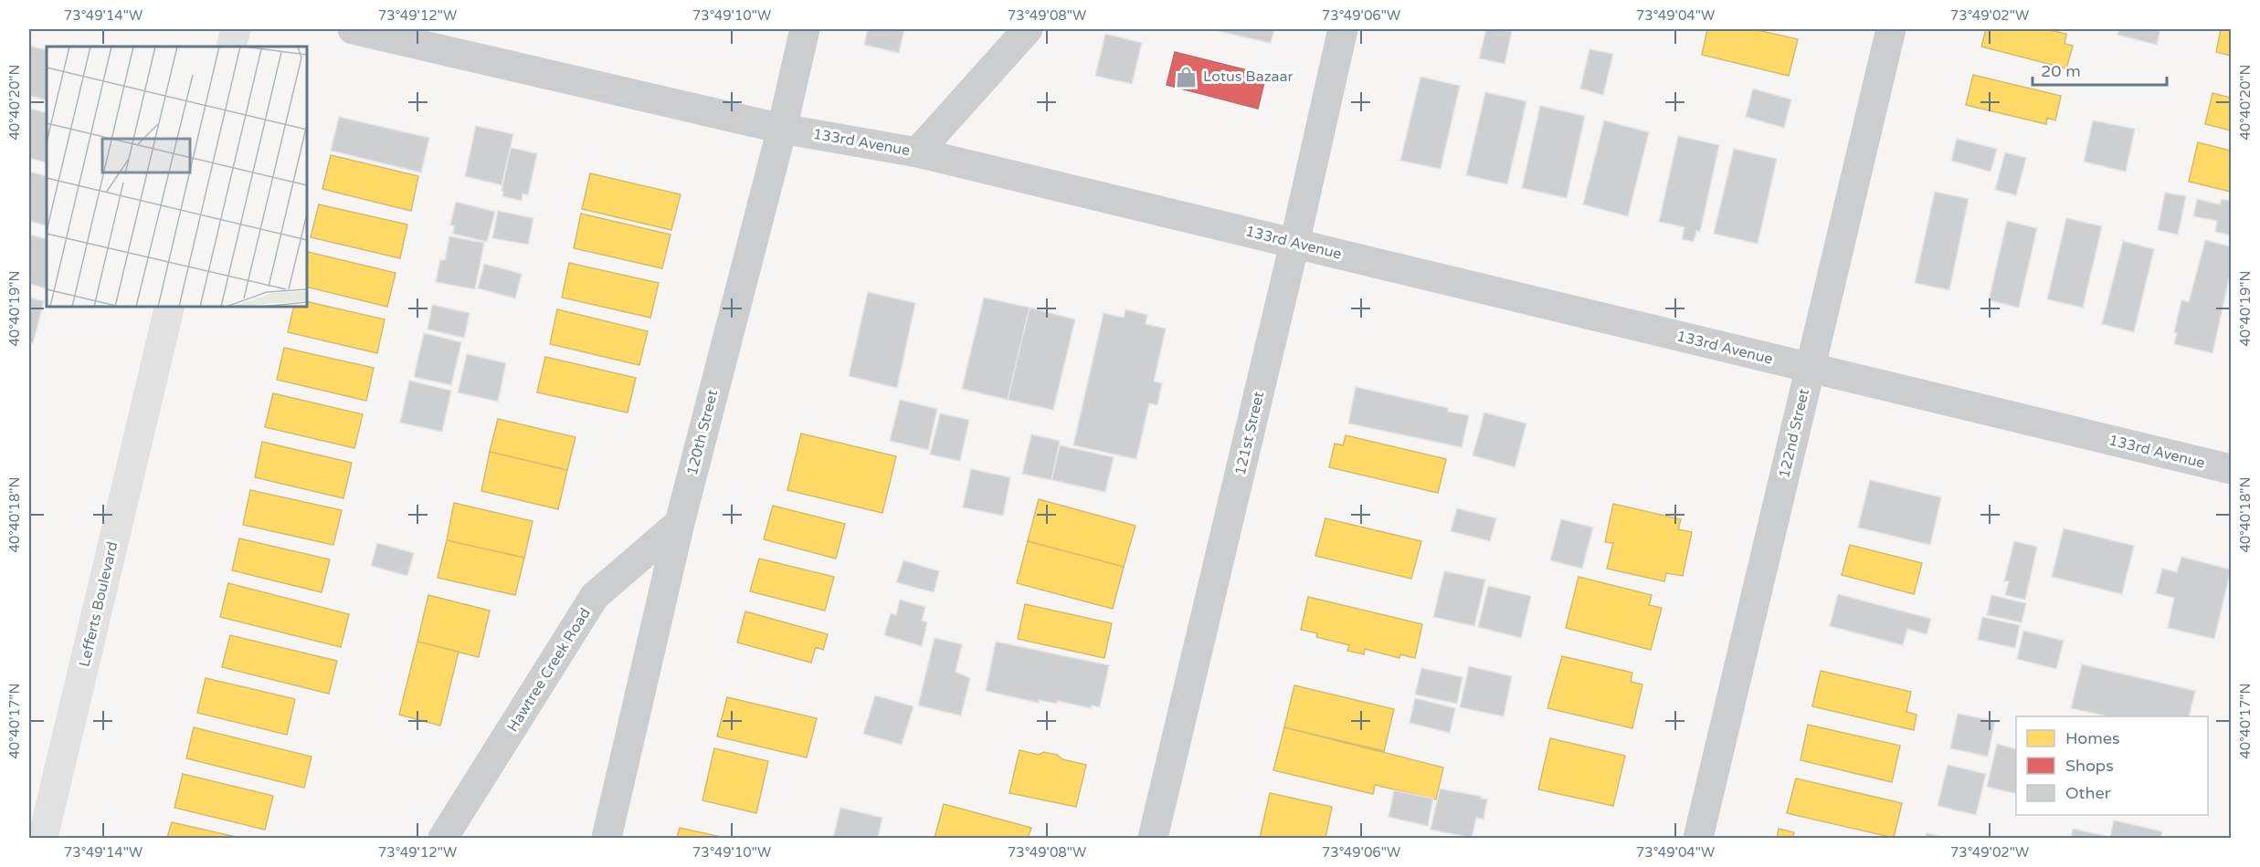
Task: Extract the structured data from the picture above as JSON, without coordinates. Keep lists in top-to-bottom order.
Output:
{
  "streets": {
    "main road": ["Lefferts Boulevard"],
    "street": [
      "133rd Avenue",
      "120th Street",
      "121st Street",
      "122nd Street",
      "Hawtree Creek Road"
    ]
  },
  "crossings": [
    ["133rd Avenue", "120th Street"],
    ["133rd Avenue", "121st Street"],
    ["133rd Avenue", "122nd Street"],
    ["120th Street", "Hawtree Creek Road"]
  ],
  "places": {
    "shop": ["Lotus Bazaar"]
  },
  "legend": ["Homes", "Shops", "Other"],
  "scale_bar": "20 m",
  "coordinates": [
    "73°49'14\"W",
    "73°49'12\"W",
    "73°49'10\"W",
    "73°49'08\"W",
    "73°49'06\"W",
    "73°49'04\"W",
    "73°49'02\"W",
    "40°40'20\"N",
    "40°40'19\"N",
    "40°40'18\"N",
    "40°40'17\"N"
  ]
}
